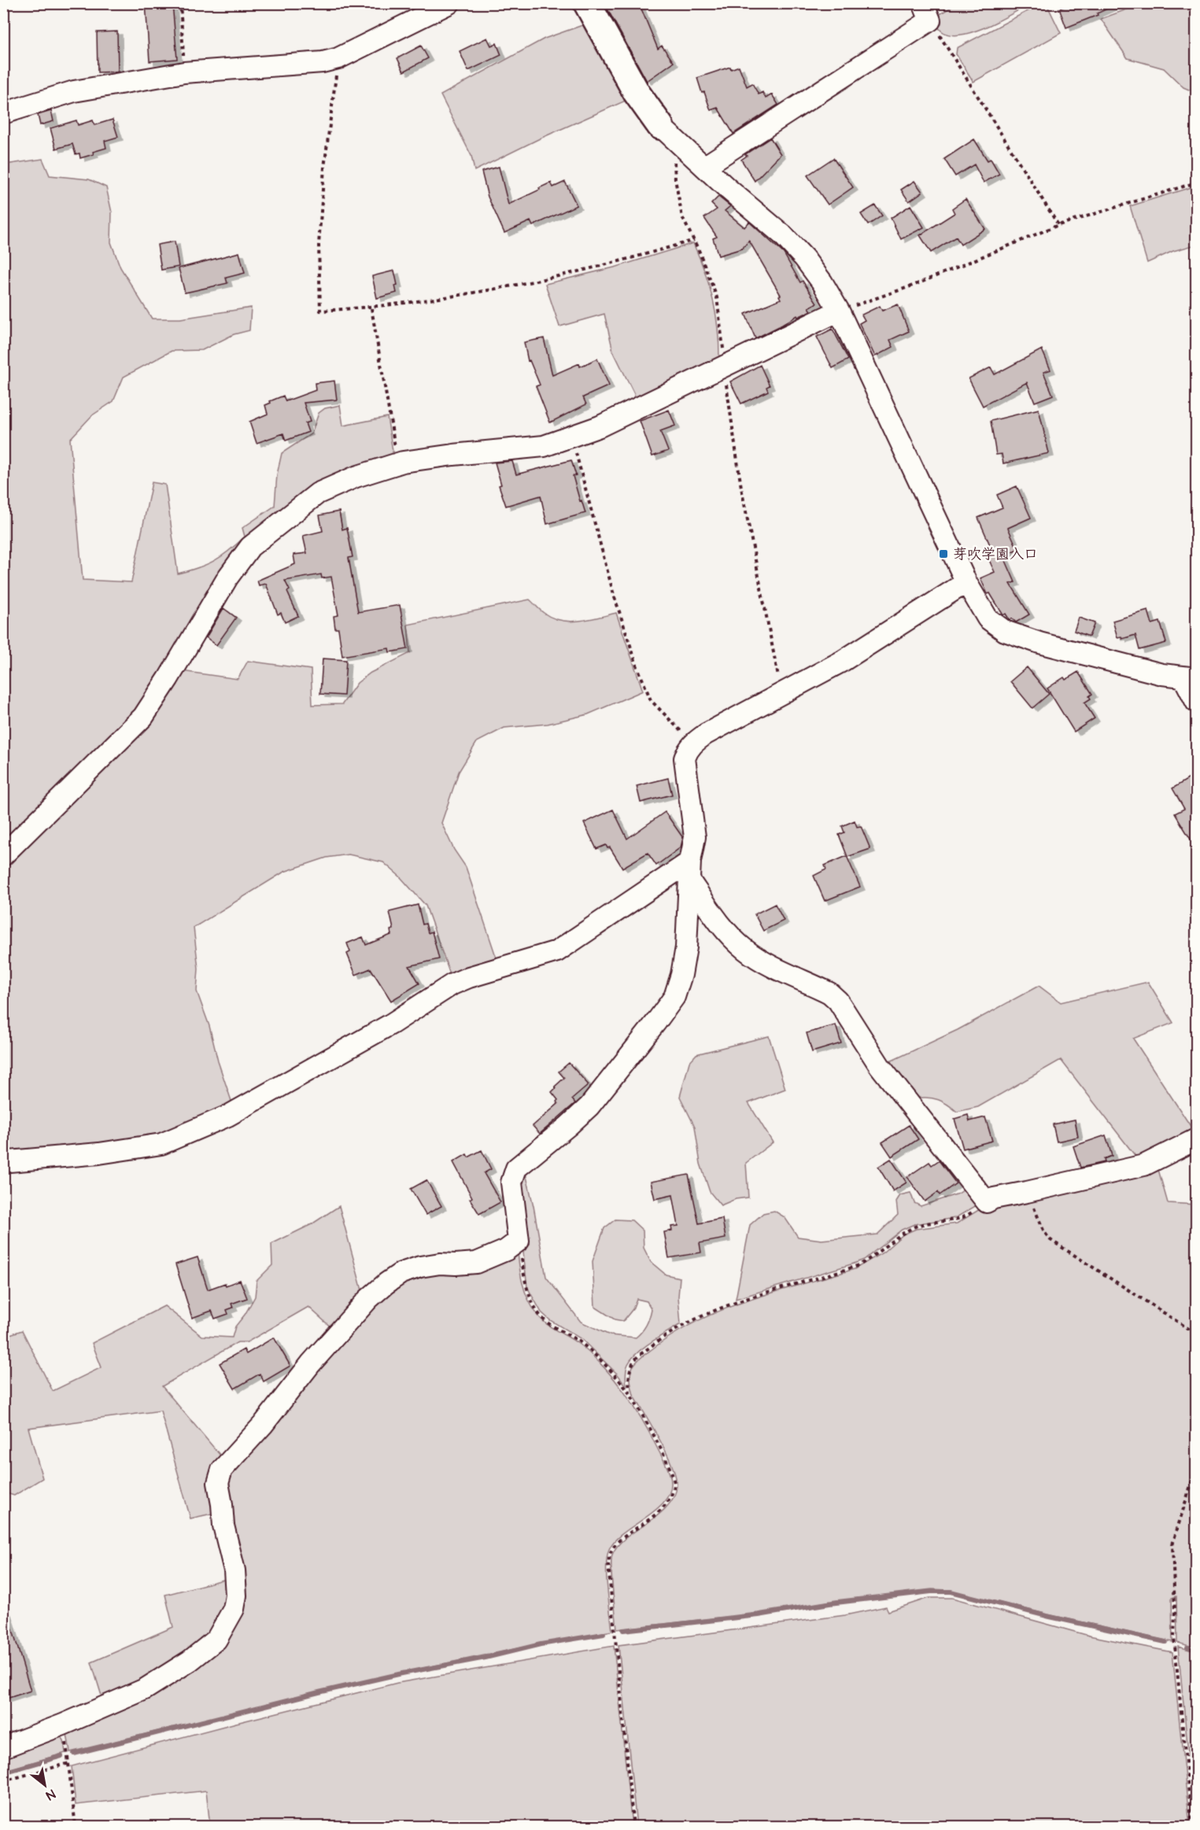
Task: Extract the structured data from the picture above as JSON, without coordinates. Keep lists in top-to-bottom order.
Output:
{
  "places": {
    "transit": ["芽吹学園入口"]
  },
  "north": "bottom right"
}
